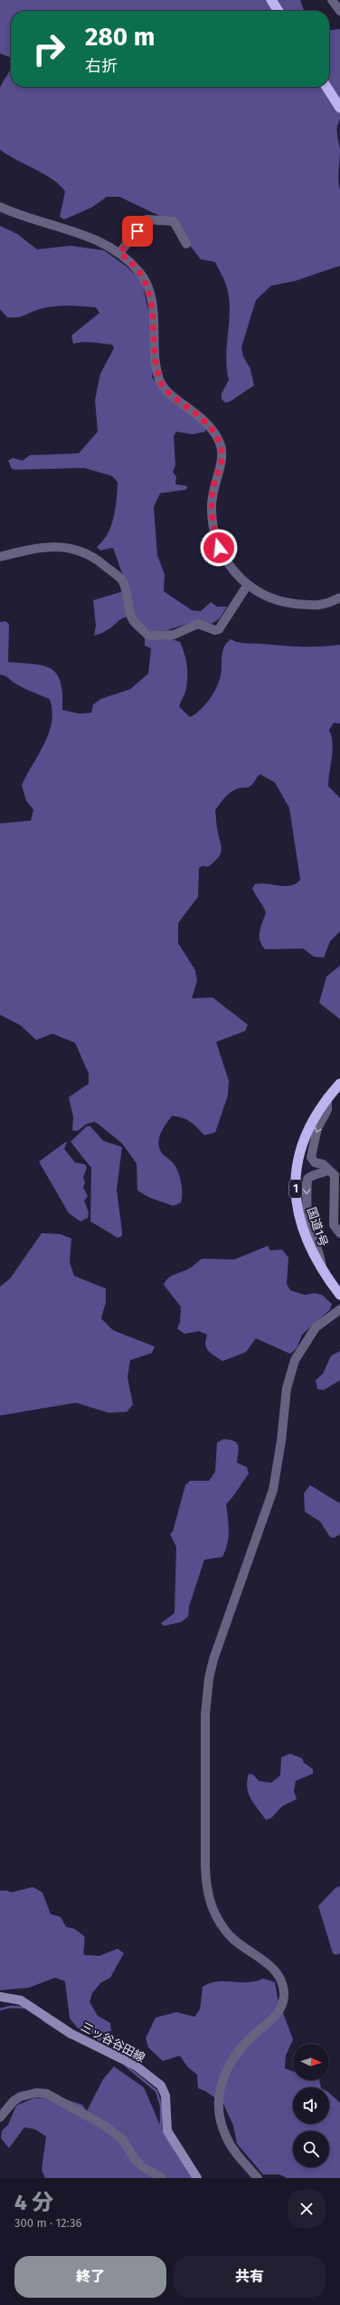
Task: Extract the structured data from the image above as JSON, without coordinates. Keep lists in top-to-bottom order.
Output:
{
  "streets": {
    "highway": ["1", "国道1号"],
    "main road": ["三ッ谷谷田線"]
  },
  "north": "right",
  "page": {
    "turn": ["280 m", "右折"],
    "heading": ["4 分", "300 m · 12:36"],
    "buttons": ["終了", "共有"]
  }
}
